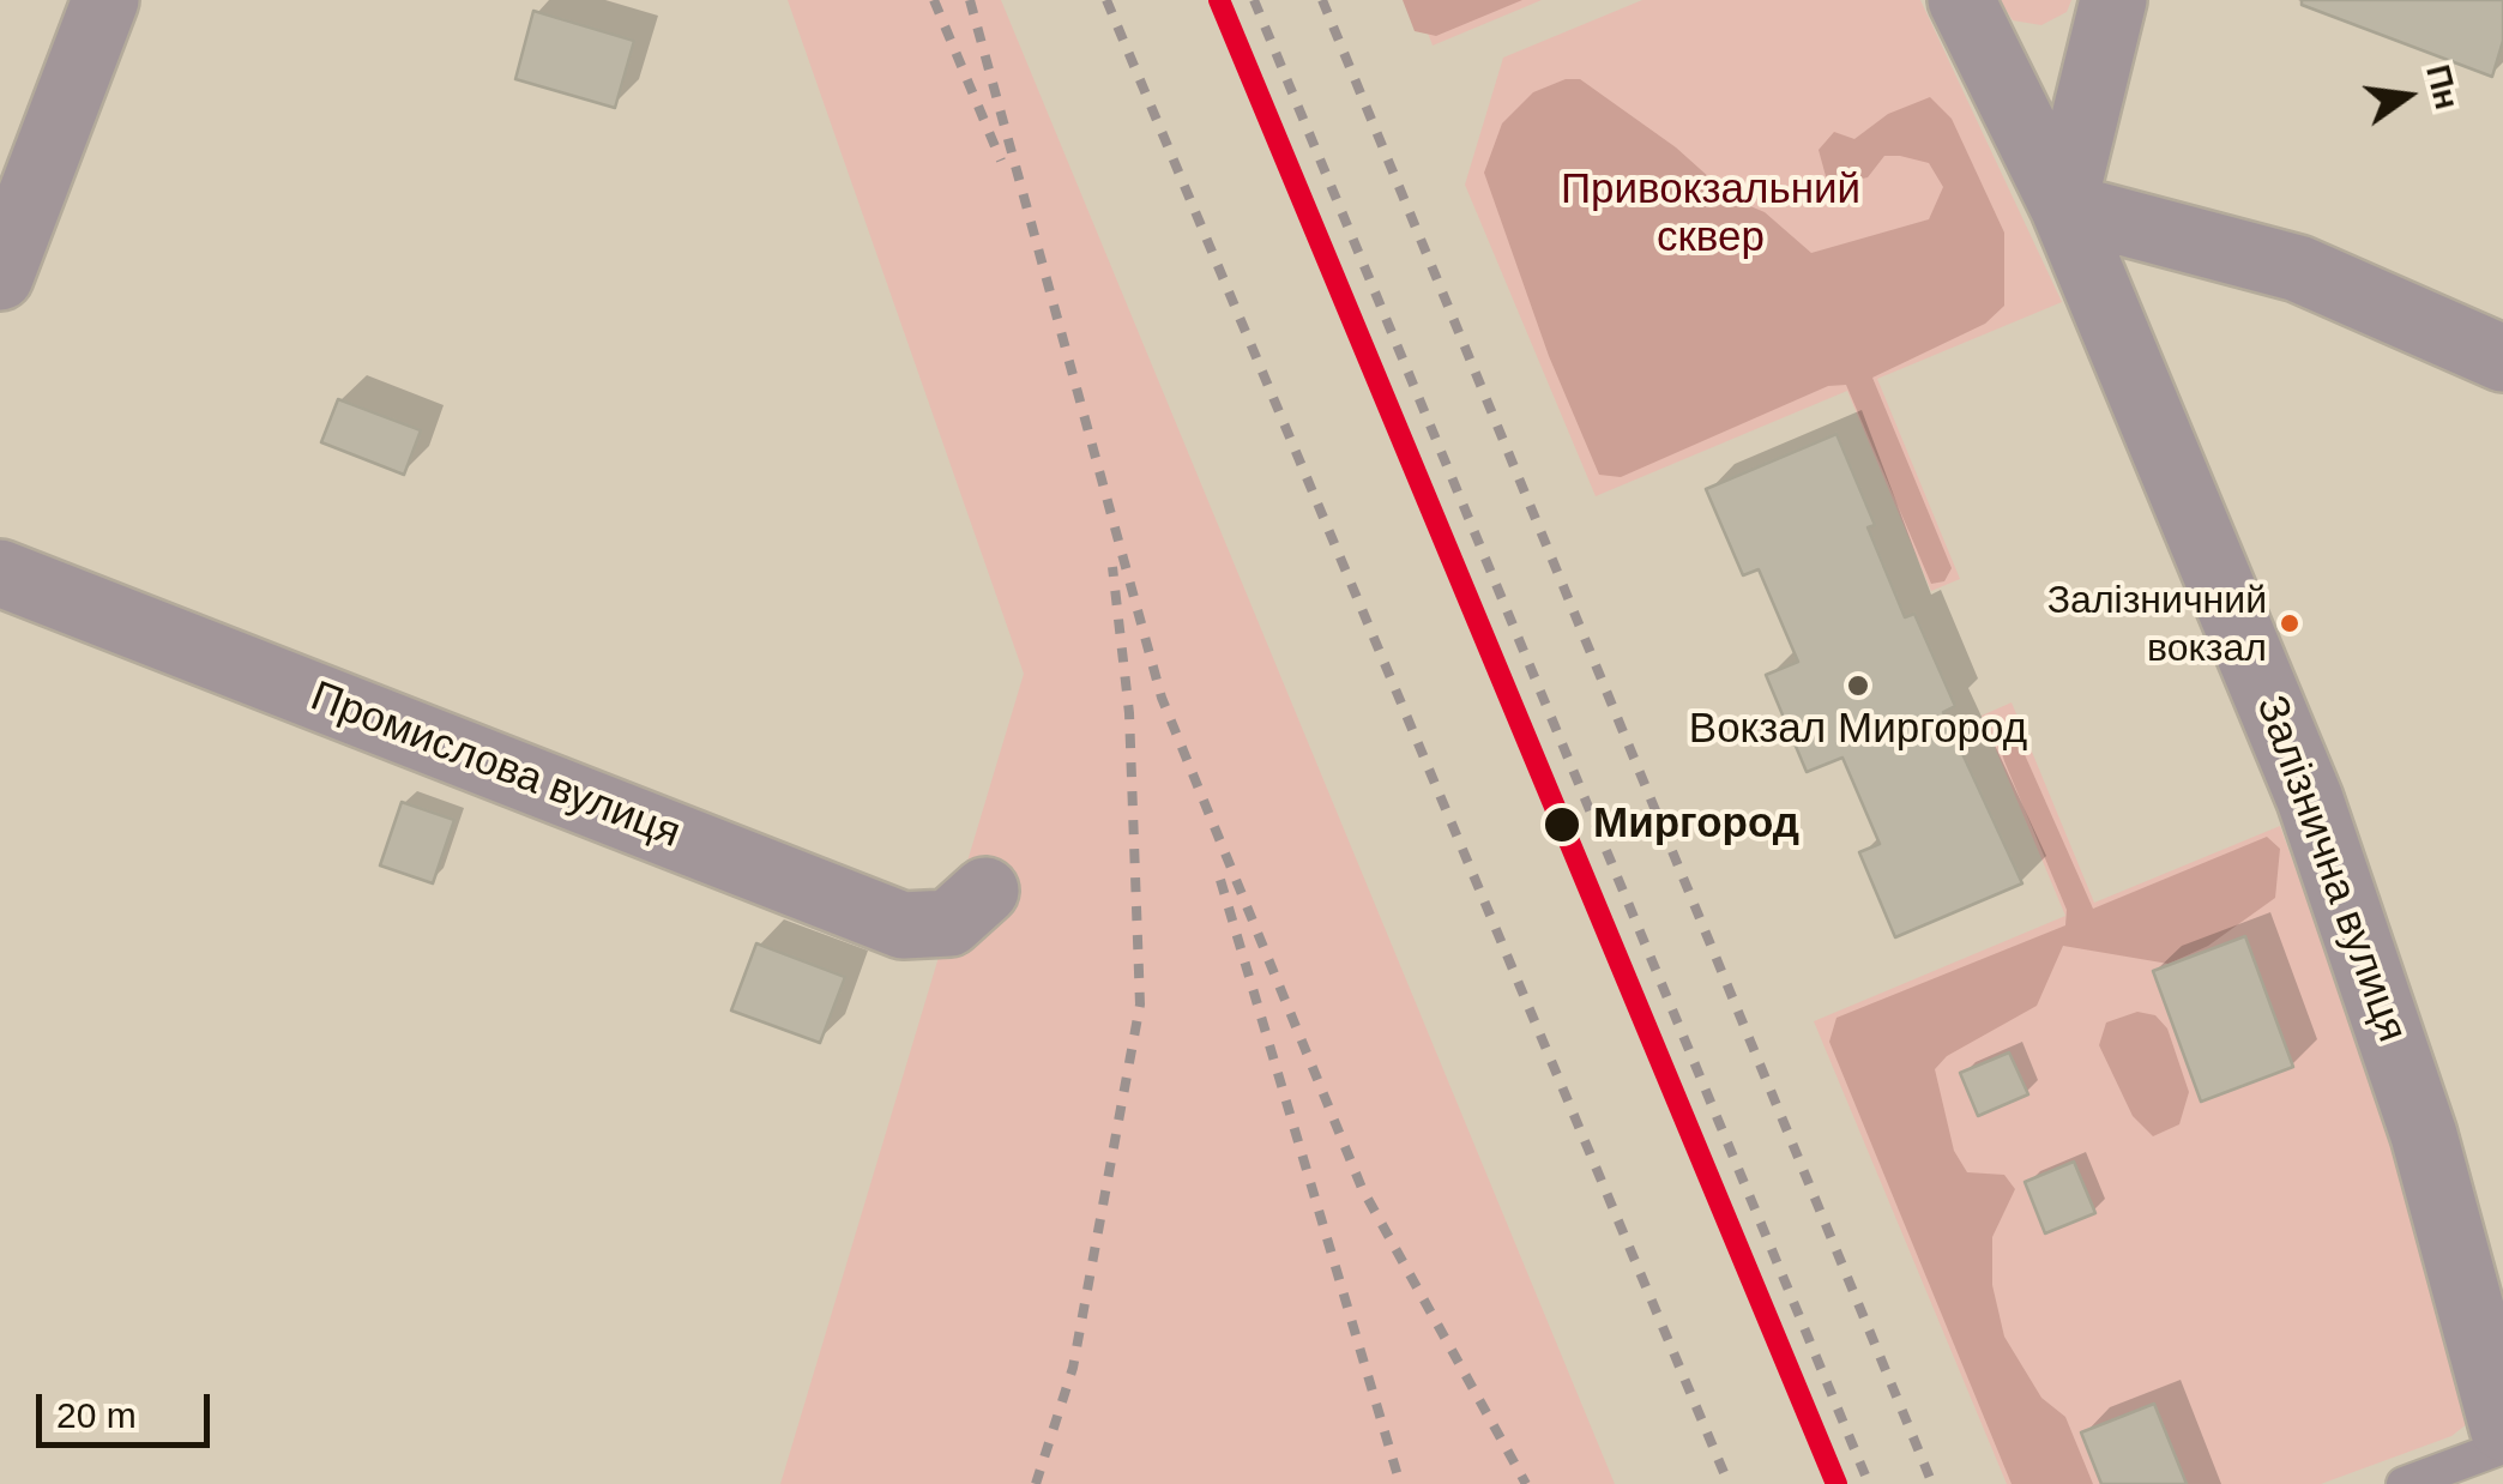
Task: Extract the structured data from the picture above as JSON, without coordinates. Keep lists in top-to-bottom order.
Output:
{
  "streets": {
    "street": ["Промислова вулиця", "Залізнична вулиця"]
  },
  "parks": ["Привокзальний сквер"],
  "places": ["Залізничний вокзал", "Вокзал Миргород", "Миргород"],
  "scale_bar": "20 m",
  "north": "right"
}
